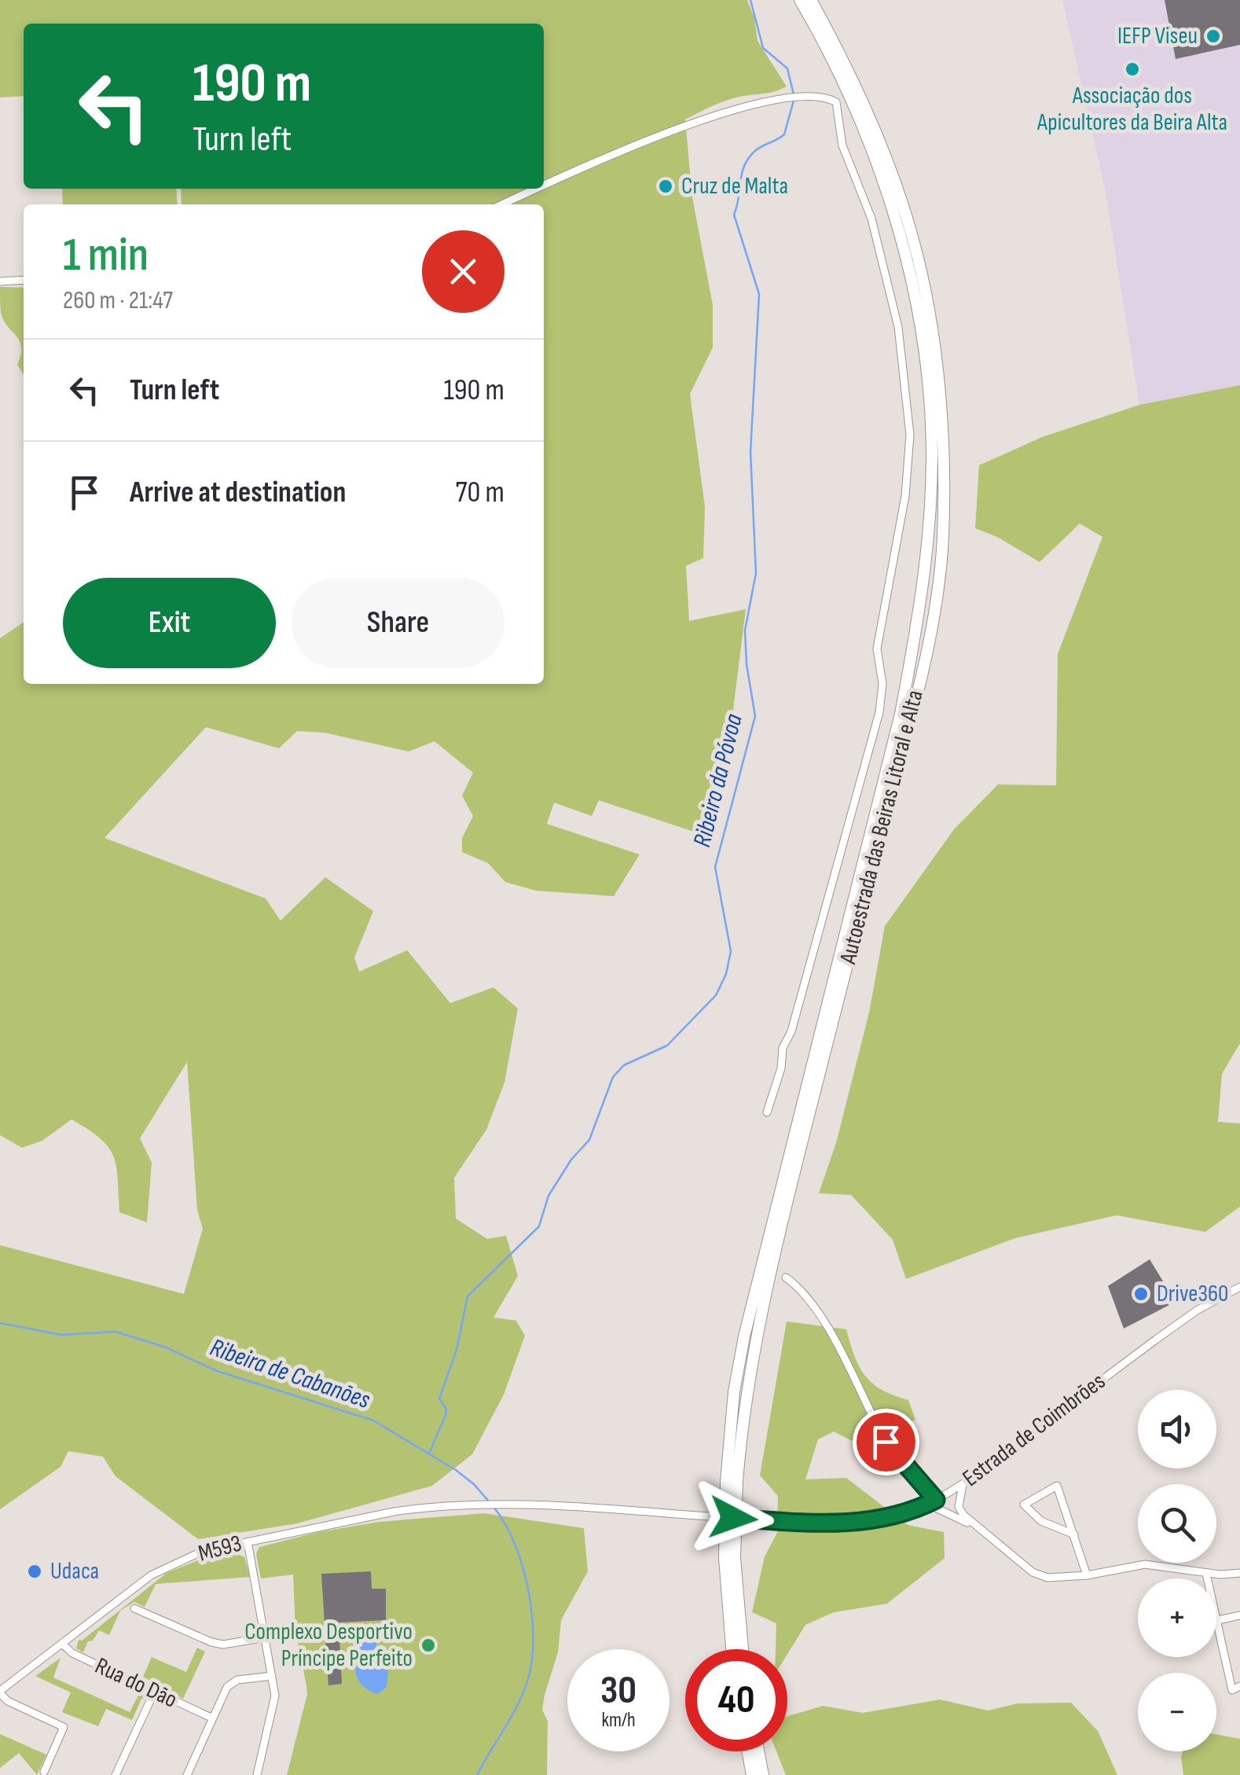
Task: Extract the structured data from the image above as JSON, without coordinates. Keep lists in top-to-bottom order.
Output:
{
  "streets": {
    "highway": ["Autoestrada das Beiras Litoral e Alta"],
    "street": ["Estrada de Coimbrões", "M593", "Rua do Dão"]
  },
  "crossings": [
    ["Estrada de Coimbrões", "M593"],
    ["M593", "Rua do Dão"]
  ],
  "water": ["Ribeiro da Póvoa", "Ribeira de Cabanões"],
  "places": [
    "IEFP Viseu",
    "Associação dos Apicultores da Beira Alta",
    "Cruz de Malta",
    "Drive360",
    "Udaca",
    "Complexo Desportivo Príncipe Perfeito"
  ],
  "page": {
    "turn": ["190 m", "Turn left"],
    "heading": ["1 min", "260 m · 21:47"],
    "list": [
      {
        "name": "Turn left",
        "value": "190 m"
      },
      {
        "name": "Arrive at destination",
        "value": "70 m"
      }
    ],
    "buttons": ["Exit", "Share"],
    "map_buttons": ["+", "−"],
    "speed": "30 km/h",
    "limit": "40"
  }
}
